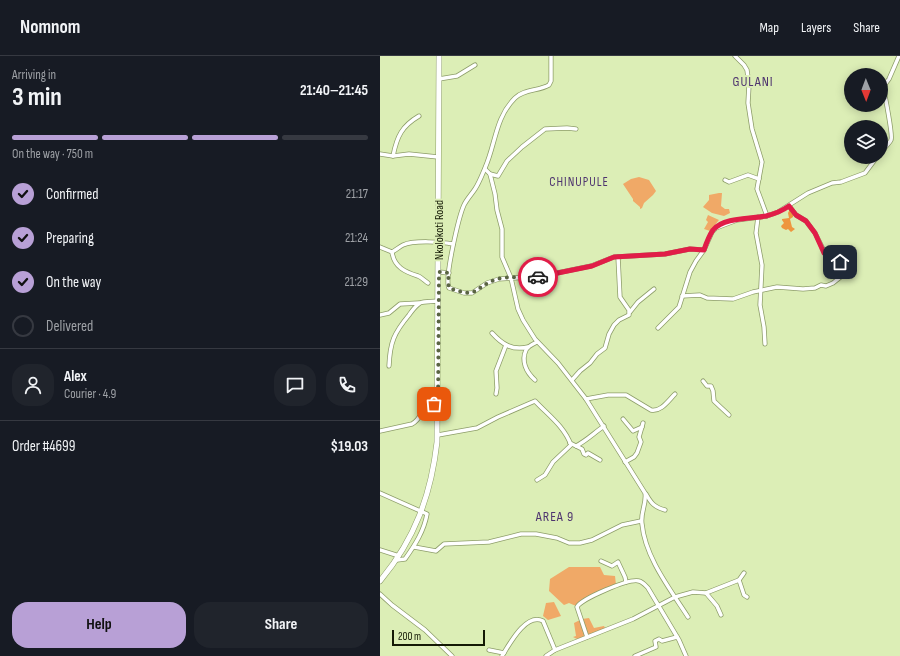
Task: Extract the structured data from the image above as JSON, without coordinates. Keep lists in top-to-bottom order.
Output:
{
  "streets": {
    "main road": ["Nkolokoti Road"]
  },
  "districts": ["GULANI", "CHINUPULE", "AREA 9"],
  "scale_bar": "200 m",
  "north": "bottom",
  "page": {
    "header": "Nomnom",
    "nav": ["Map", "Layers", "Share"],
    "heading": ["3 min", "Arriving in", "21:40–21:45"],
    "panel": [
      "Alex",
      "Courier · 4.9",
      "Order #4699",
      "$19.03"
    ],
    "bar": "On the way · 750 m",
    "list": [
      ["Confirmed", "21:17"],
      ["Preparing", "21:24"],
      ["On the way", "21:29"],
      "Delivered"
    ],
    "buttons": ["Help", "Share"],
    "scale": "200 m"
  }
}
